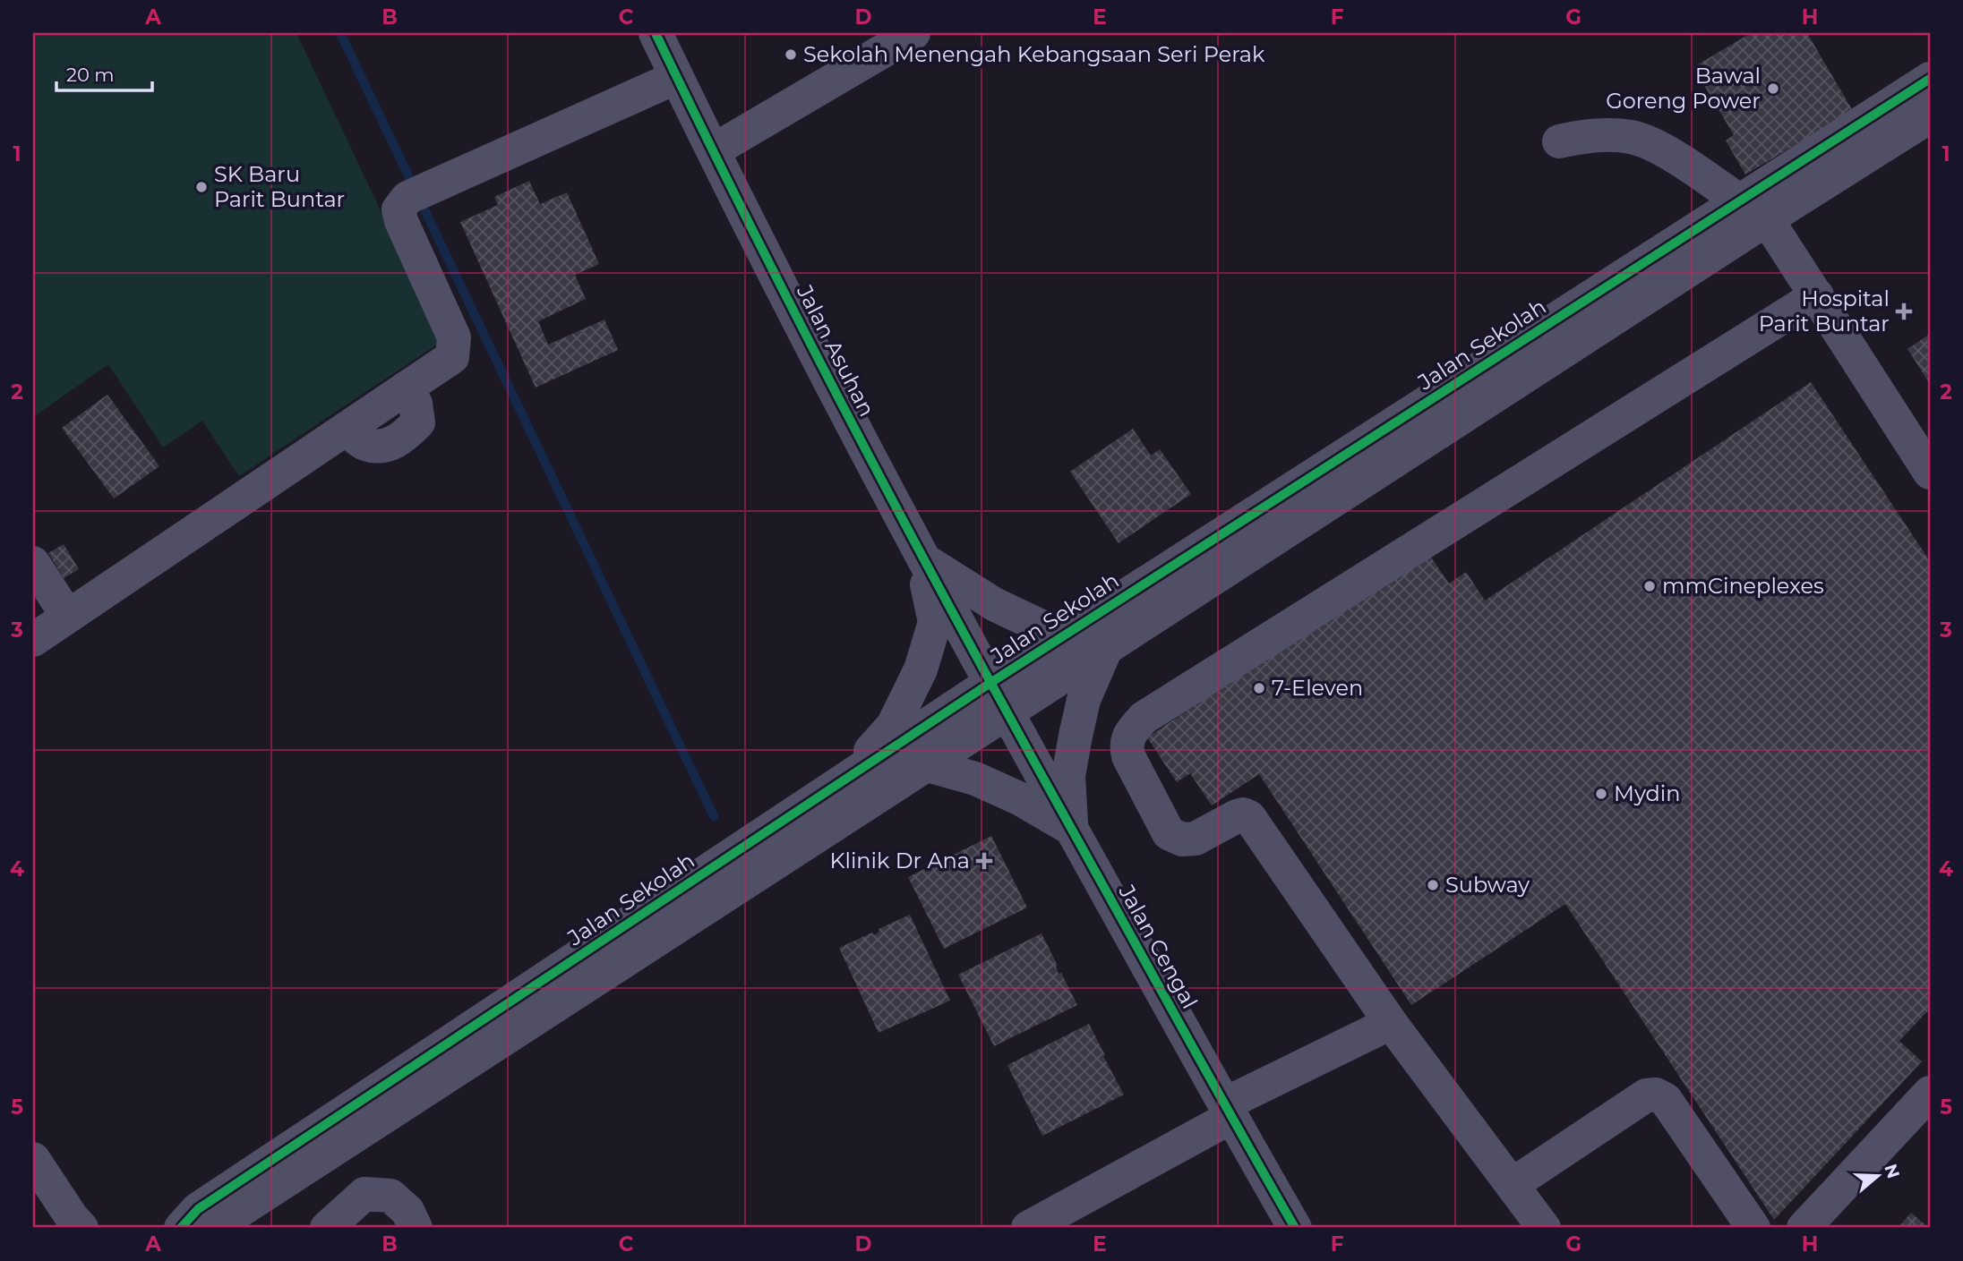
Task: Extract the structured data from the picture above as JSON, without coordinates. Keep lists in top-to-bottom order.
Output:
{
  "streets": {
    "street": ["Jalan Sekolah", "Jalan Asuhan", "Jalan Cengal"]
  },
  "crossings": [
    ["Jalan Sekolah", "Jalan Asuhan"],
    ["Jalan Sekolah", "Jalan Cengal"],
    ["Jalan Asuhan", "Jalan Cengal"]
  ],
  "places": {
    "other": [
      "Sekolah Menengah Kebangsaan Seri Perak",
      "Bawal Goreng Power",
      "SK Baru Parit Buntar",
      "mmCineplexes",
      "7-Eleven",
      "Mydin",
      "Subway"
    ],
    "health": ["Hospital Parit Buntar", "Klinik Dr Ana"]
  },
  "scale_bar": "20 m",
  "north": "right",
  "grid": {
    "columns": [
      "A",
      "B",
      "C",
      "D",
      "E",
      "F",
      "G",
      "H"
    ],
    "rows": [
      "1",
      "2",
      "3",
      "4",
      "5"
    ]
  }
}
